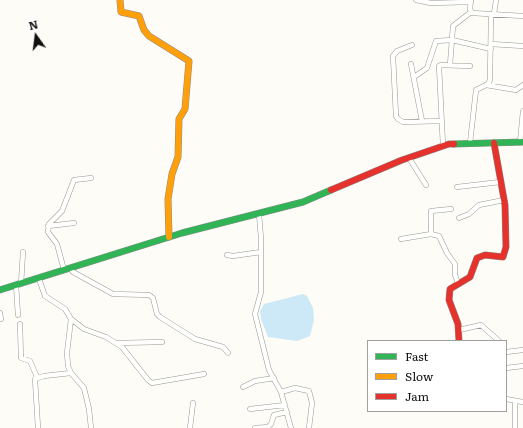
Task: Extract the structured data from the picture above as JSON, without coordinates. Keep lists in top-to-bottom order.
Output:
{
  "legend": ["Fast", "Slow", "Jam"],
  "north": "top"
}
